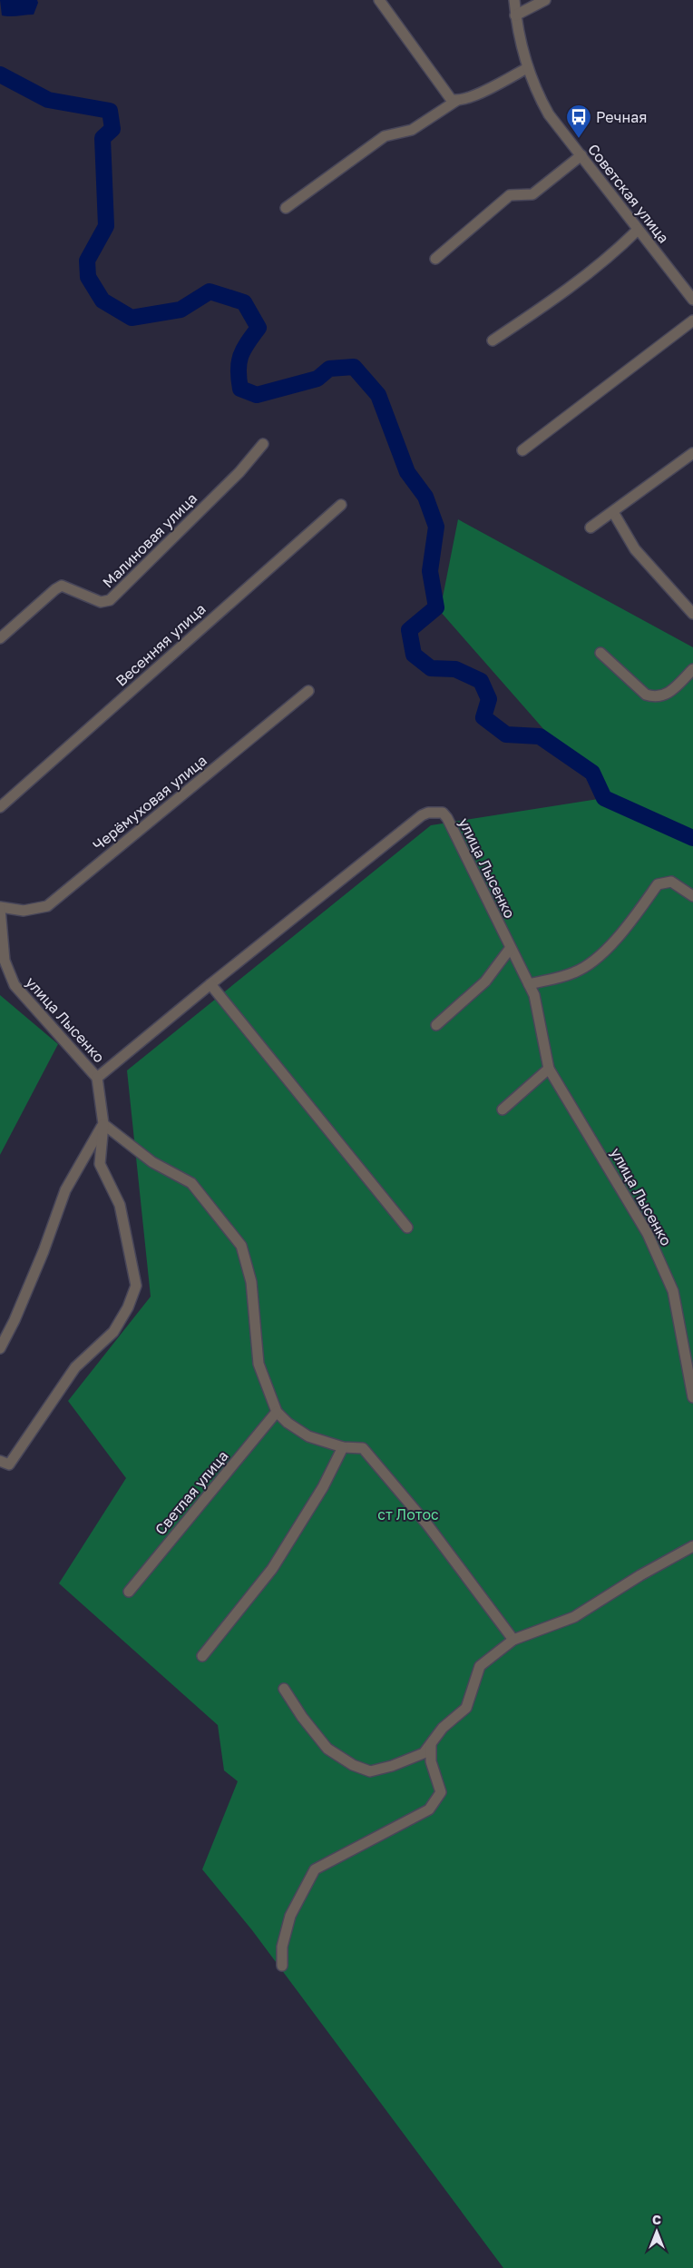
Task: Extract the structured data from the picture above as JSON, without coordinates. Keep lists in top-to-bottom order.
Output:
{
  "streets": {
    "street": [
      "Советская улица",
      "Малиновая улица",
      "Весенняя улица",
      "Черёмуховая улица",
      "улица Лысенко",
      "Светлая улица"
    ]
  },
  "crossings": [
    ["Черёмуховая улица", "улица Лысенко"]
  ],
  "parks": ["ст Лотос"],
  "places": {
    "bus stop": ["Речная"]
  },
  "north": "top"
}
